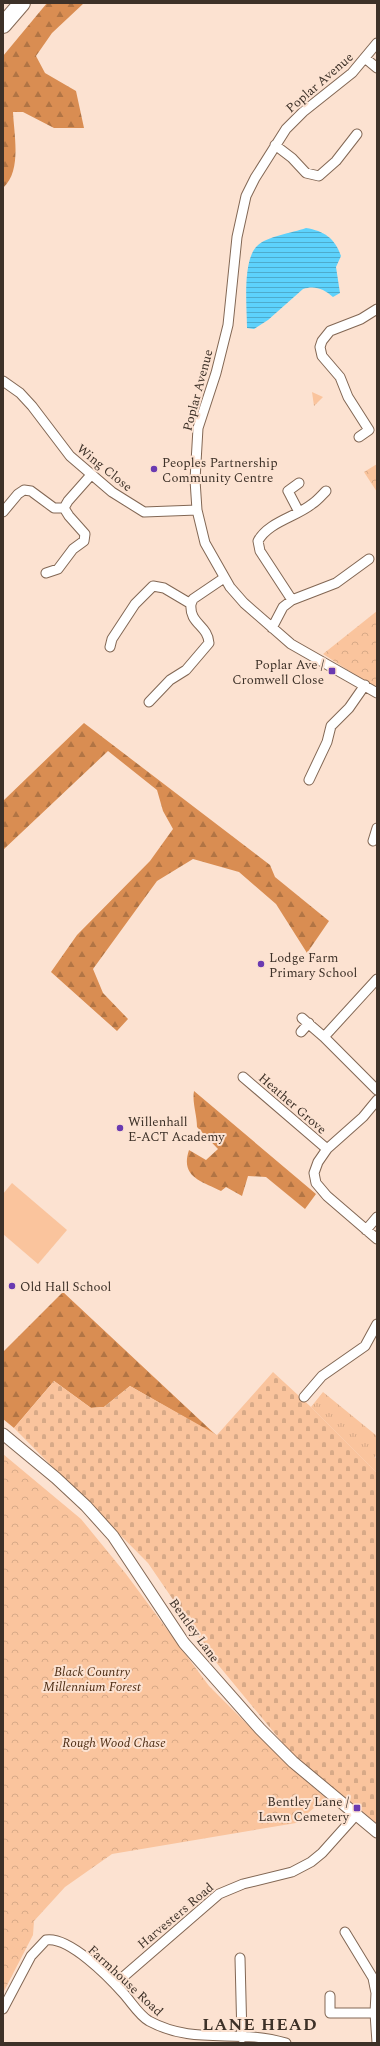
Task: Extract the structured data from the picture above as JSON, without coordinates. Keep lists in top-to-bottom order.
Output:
{
  "streets": {
    "street": [
      "Poplar Avenue",
      "Wing Close",
      "Heather Grove",
      "Bentley Lane",
      "Harvesters Road",
      "Farmhouse Road"
    ]
  },
  "crossings": [
    ["Poplar Avenue", "Wing Close"],
    ["Bentley Lane", "Harvesters Road"],
    ["Harvesters Road", "Farmhouse Road"]
  ],
  "districts": ["LANE HEAD"],
  "parks": ["Black Country Millennium Forest", "Rough Wood Chase"],
  "places": {
    "other": [
      "Peoples Partnership Community Centre",
      "Lodge Farm Primary School",
      "Willenhall E-ACT Academy",
      "Old Hall School"
    ],
    "transit": ["Poplar Ave / Cromwell Close", "Bentley Lane / Lawn Cemetery"]
  }
}
